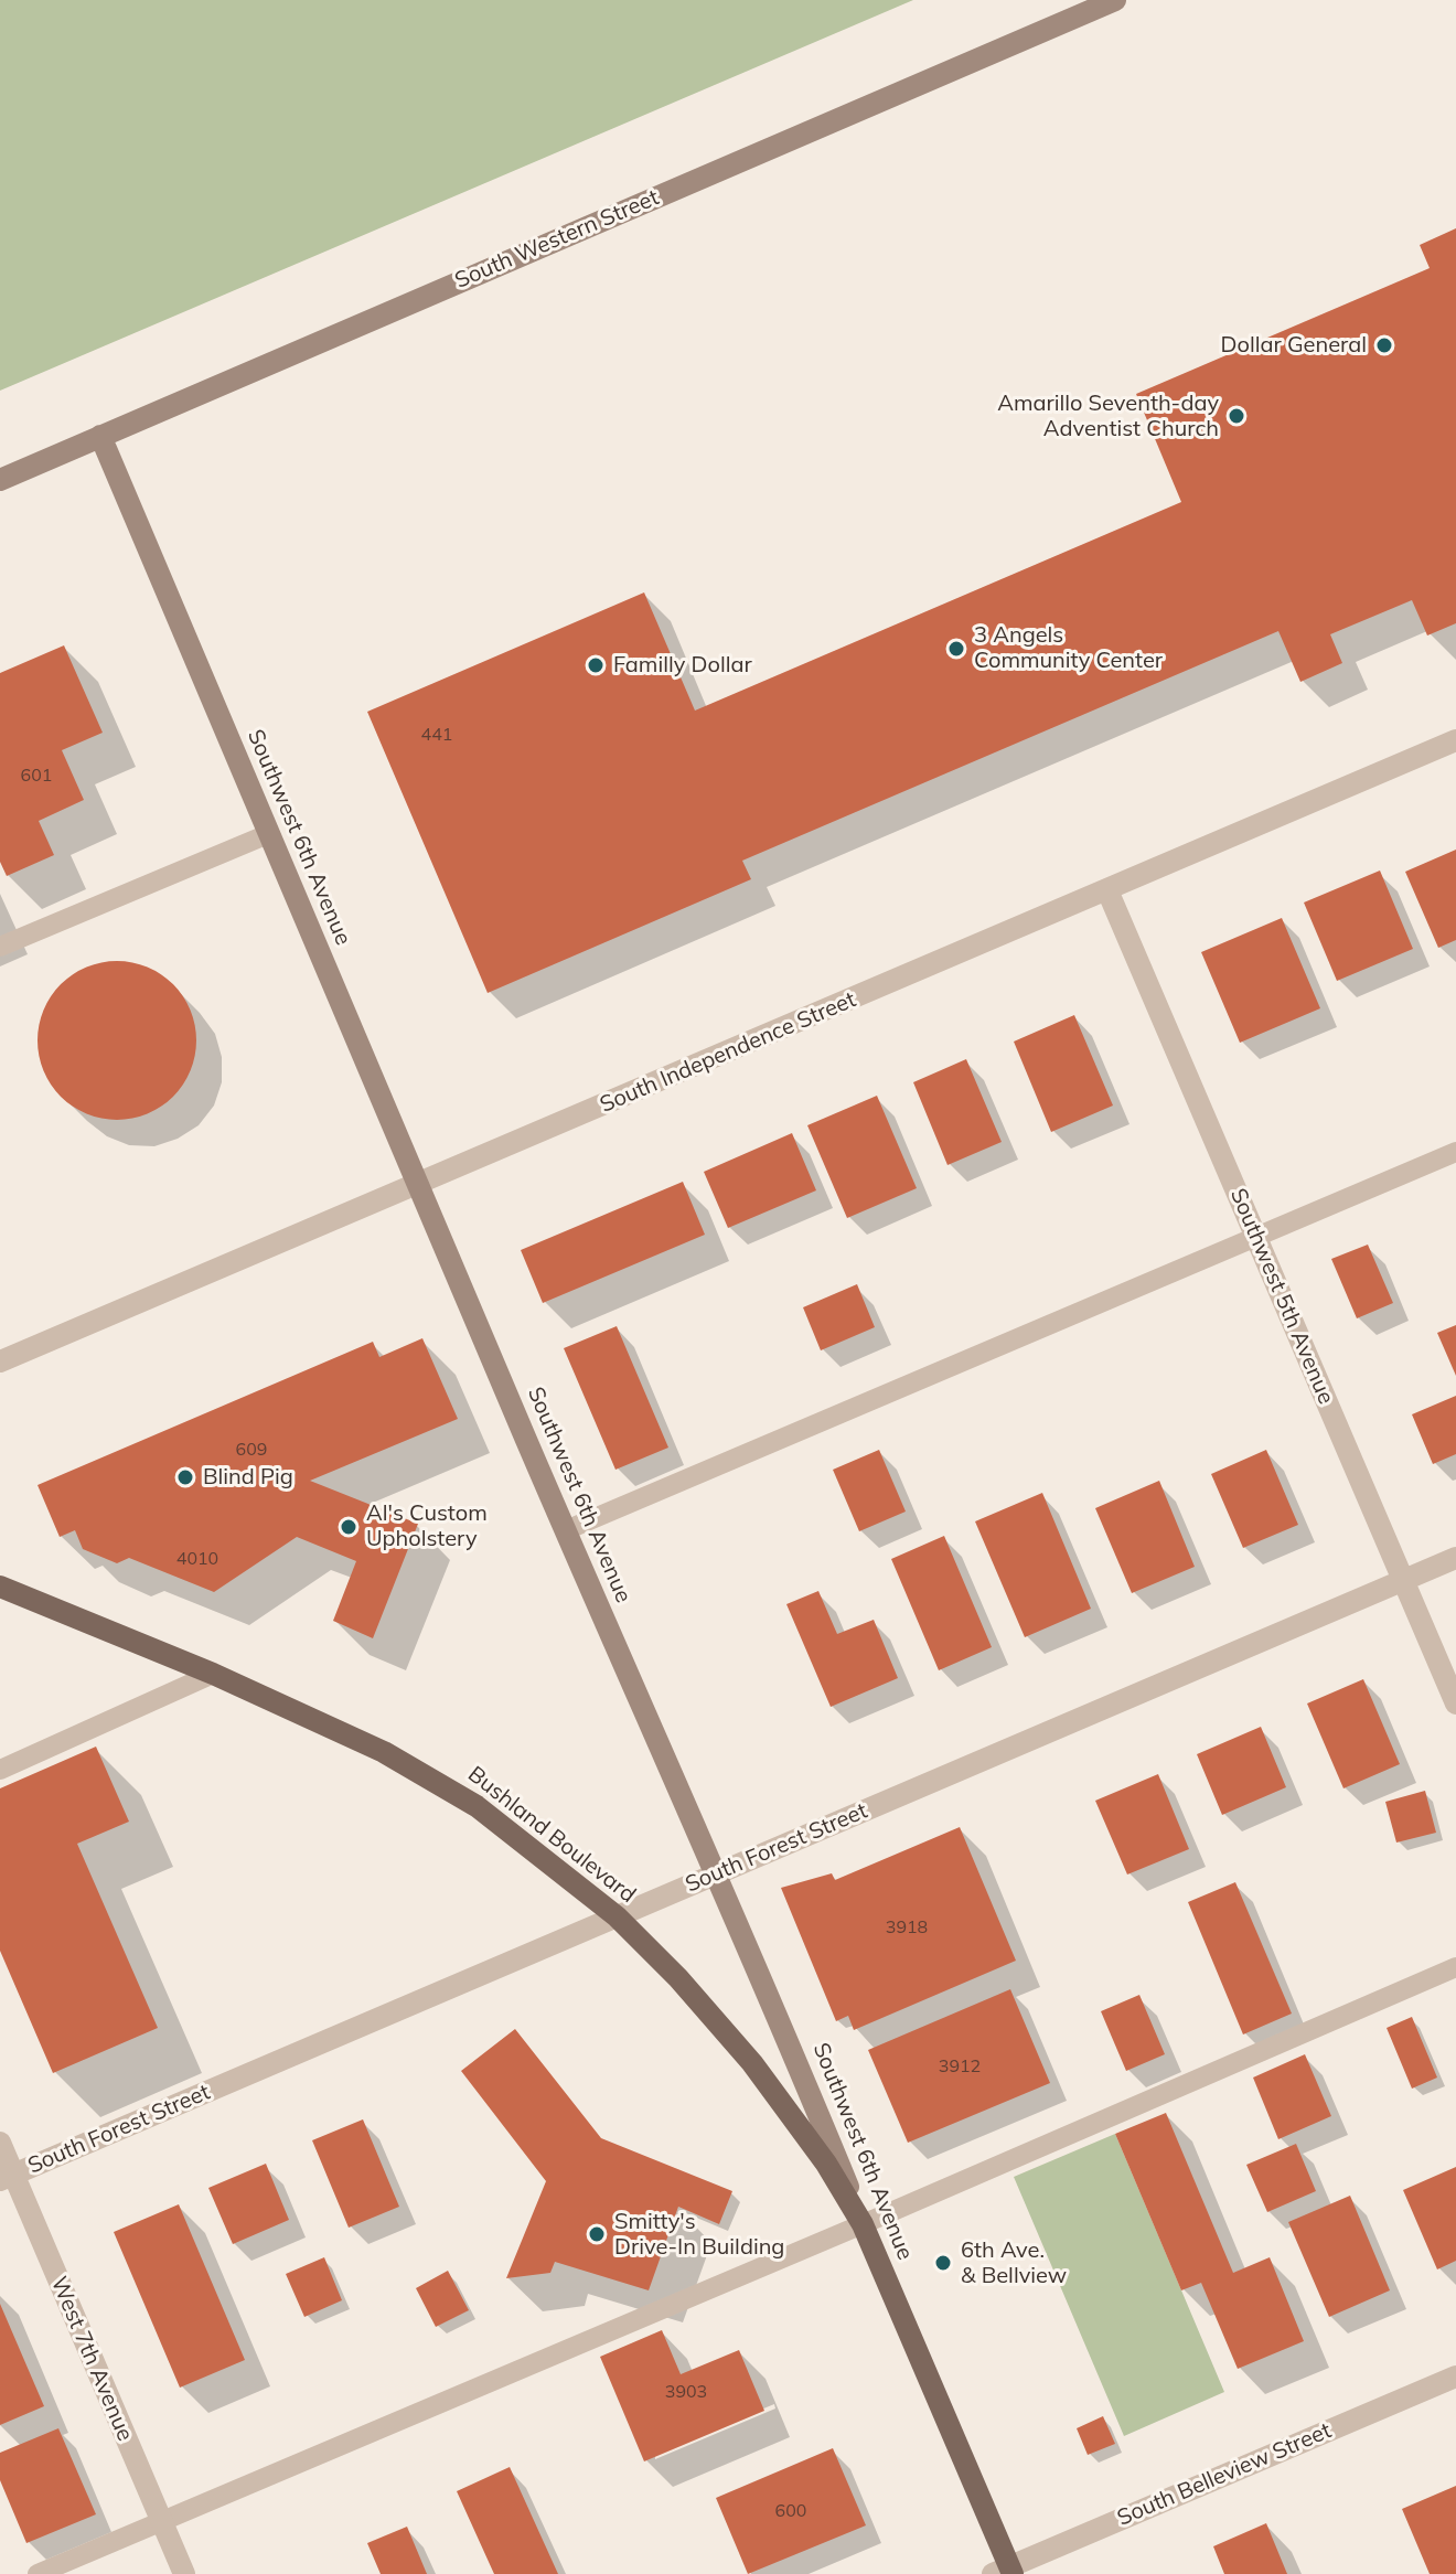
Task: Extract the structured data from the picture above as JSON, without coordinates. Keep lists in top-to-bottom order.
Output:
{
  "streets": {
    "main road": ["Southwest 6th Avenue", "Bushland Boulevard"],
    "street": [
      "South Western Street",
      "South Independence Street",
      "Southwest 5th Avenue",
      "South Forest Street",
      "West 7th Avenue",
      "South Belleview Street"
    ]
  },
  "crossings": [
    ["South Western Street", "Southwest 6th Avenue"],
    ["Southwest 6th Avenue", "South Independence Street"],
    ["Southwest 6th Avenue", "Bushland Boulevard"],
    ["Southwest 6th Avenue", "South Forest Street"],
    ["Southwest 6th Avenue", "South Belleview Street"],
    ["South Independence Street", "Southwest 5th Avenue"],
    ["Southwest 5th Avenue", "South Forest Street"],
    ["Bushland Boulevard", "South Forest Street"],
    ["South Forest Street", "West 7th Avenue"]
  ],
  "places": [
    "Dollar General",
    "Amarillo Seventh-day Adventist Church",
    "3 Angels Community Center",
    "Familly Dollar",
    "Blind Pig",
    "Al's Custom Upholstery",
    "Smitty's Drive-In Building",
    "6th Ave. & Bellview"
  ],
  "house_numbers": [
    "441",
    "601",
    "609",
    "4010",
    "3918",
    "3912",
    "3903",
    "600"
  ]
}
